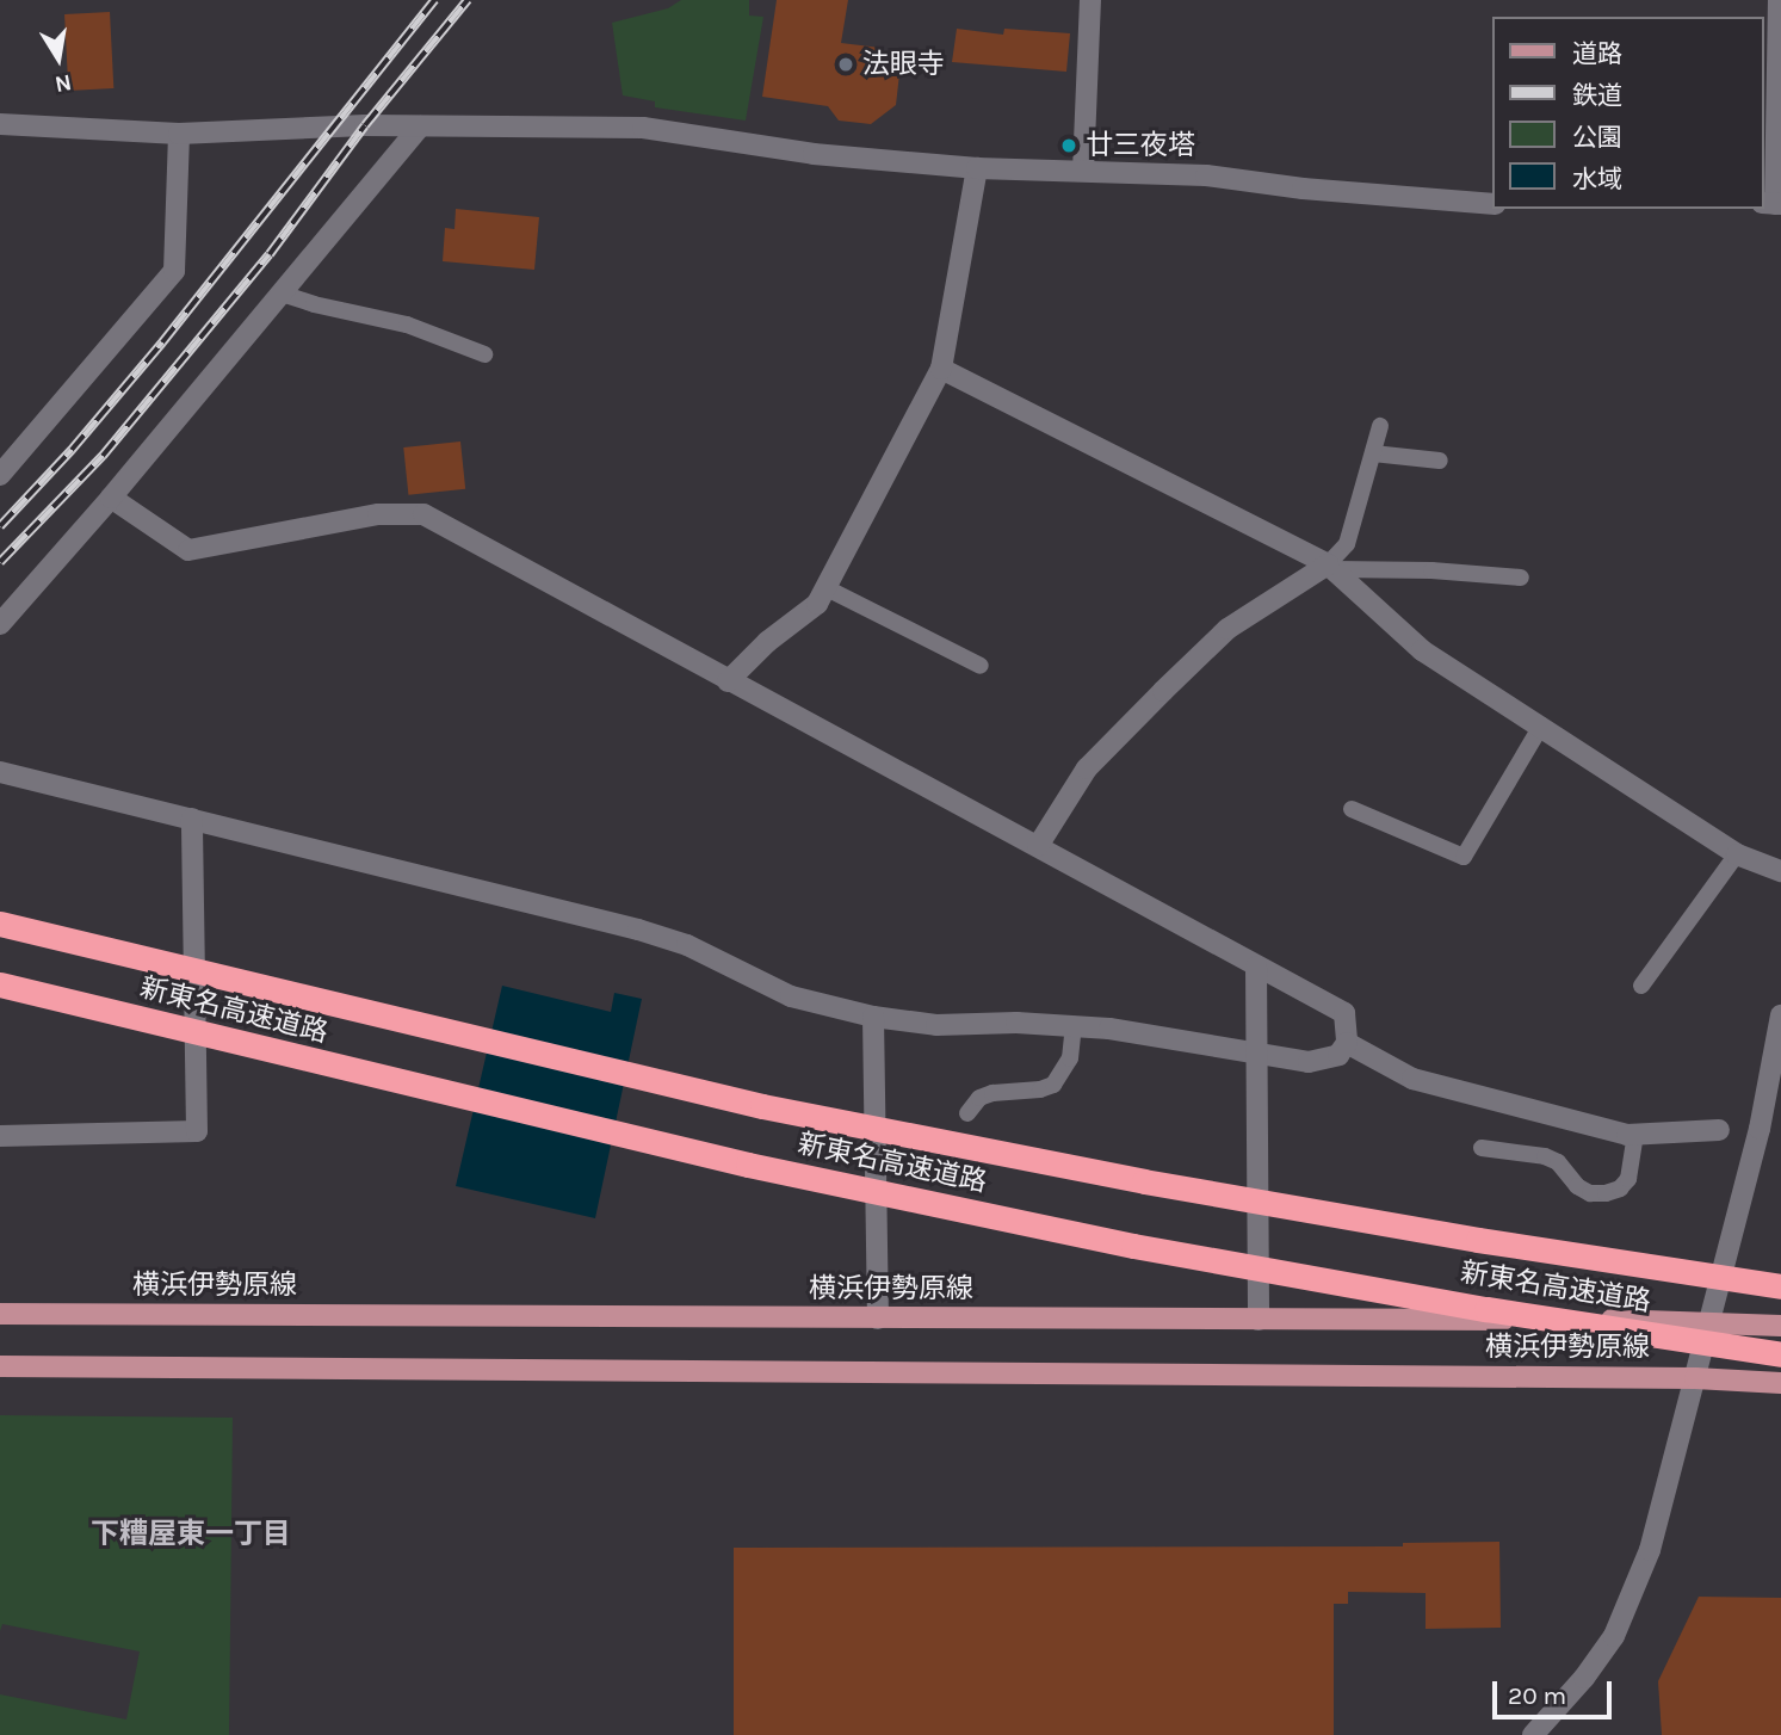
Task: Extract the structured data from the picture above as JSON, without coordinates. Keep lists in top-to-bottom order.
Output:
{
  "streets": {
    "highway": ["新東名高速道路"],
    "main road": ["横浜伊勢原線"]
  },
  "districts": ["下糟屋東一丁目"],
  "places": ["法眼寺", "廿三夜塔"],
  "legend": [
    "道路",
    "鉄道",
    "公園",
    "水域"
  ],
  "scale_bar": "20 m",
  "north": "bottom"
}
